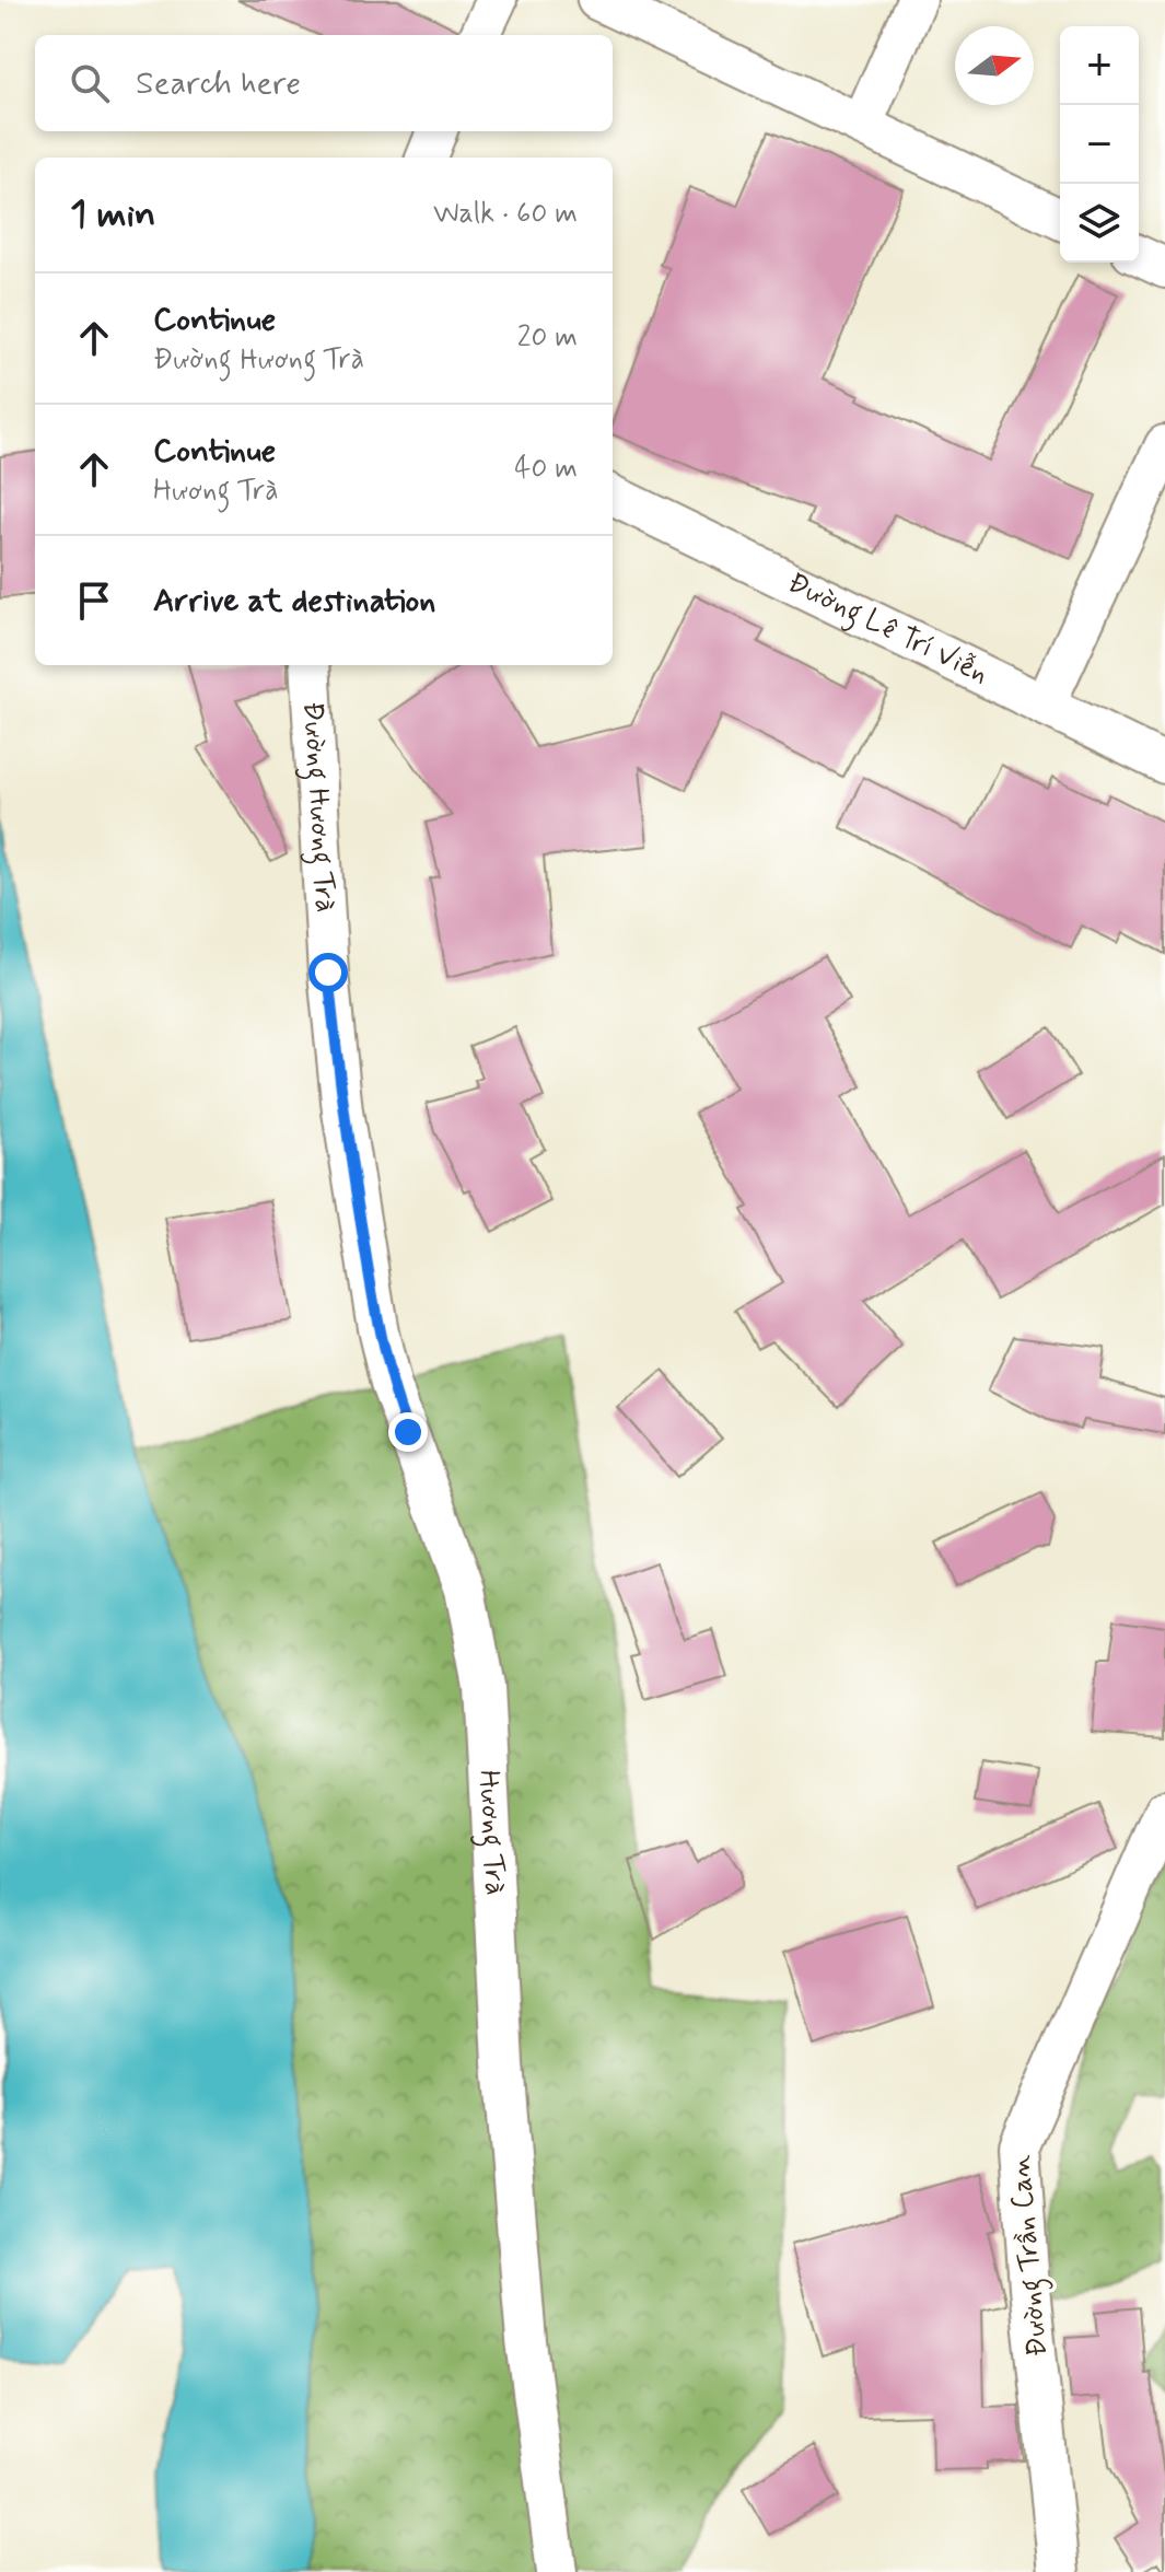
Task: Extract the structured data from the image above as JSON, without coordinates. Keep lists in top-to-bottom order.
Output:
{
  "streets": {
    "street": [
      "Đường Lê Trí Viễn",
      "Đường Hương Trà",
      "Hương Trà",
      "Đường Trần Can"
    ]
  },
  "crossings": [
    ["Đường Hương Trà", "Hương Trà"]
  ],
  "north": "right",
  "page": {
    "map_buttons": ["+", "−"],
    "search": "Search here",
    "heading": ["1 min", "Walk · 60 m"],
    "list": [
      ["Continue", "Đường Hương Trà", "20 m"],
      ["Continue", "Hương Trà", "40 m"],
      "Arrive at destination"
    ]
  }
}
